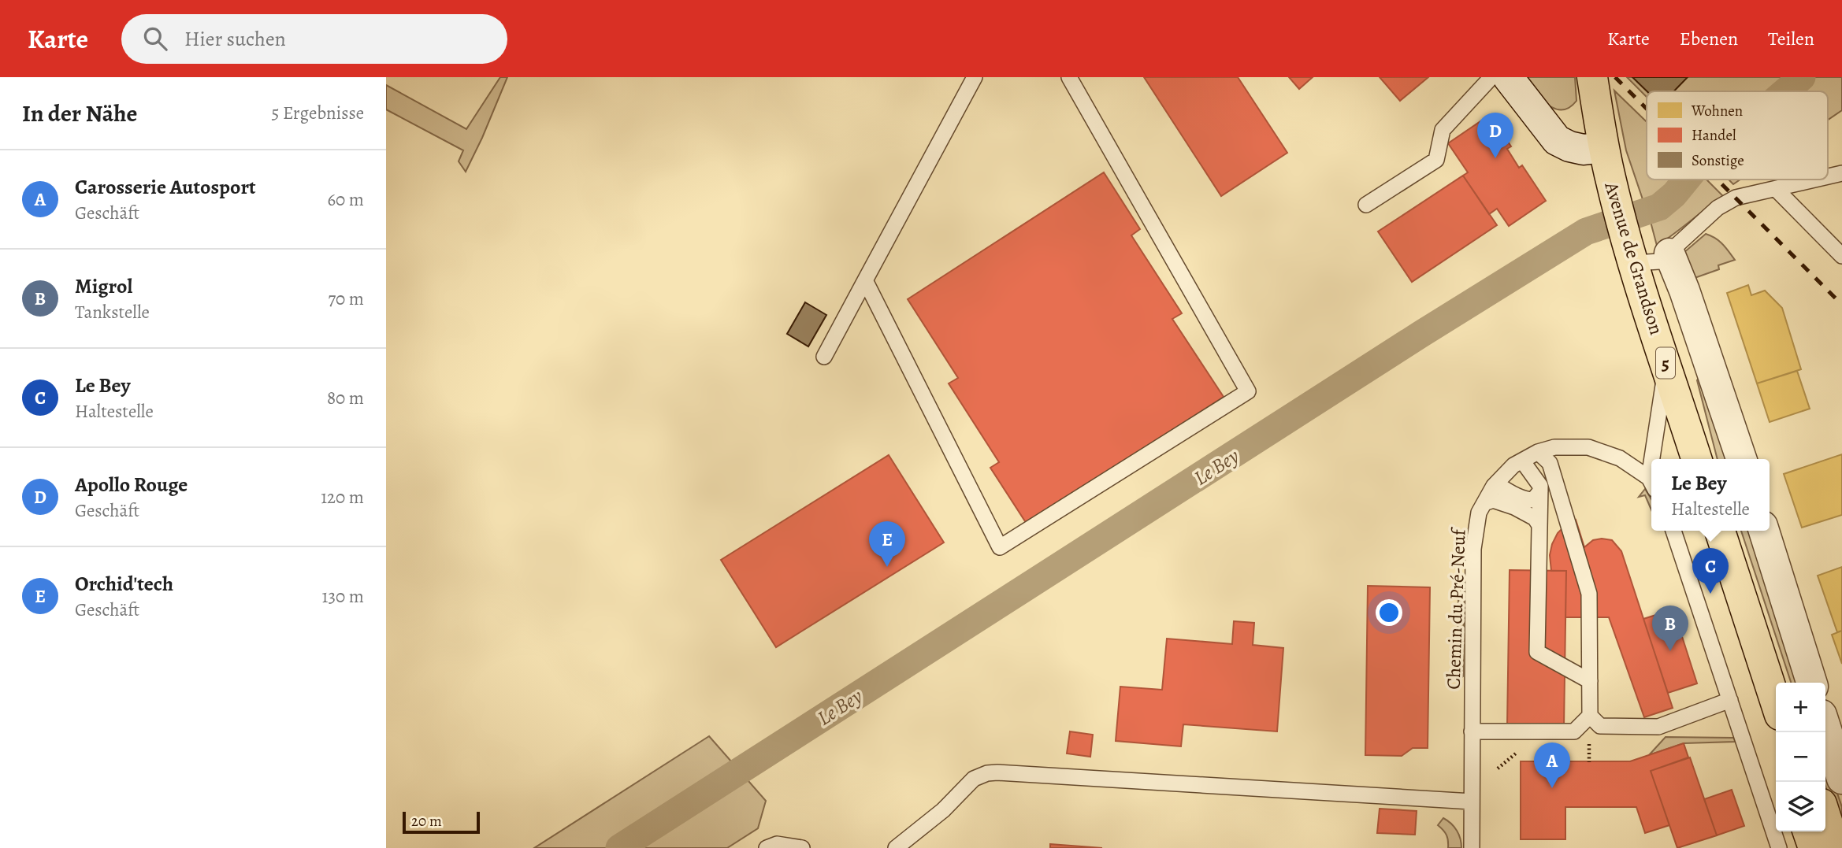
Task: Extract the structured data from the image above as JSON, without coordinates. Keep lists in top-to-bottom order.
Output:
{
  "streets": {
    "main road": ["Avenue de Grandson", "5"],
    "lane": ["Chemin du Pré-Neuf"]
  },
  "crossings": [
    ["Avenue de Grandson", "5"],
    ["Avenue de Grandson", "Chemin du Pré-Neuf"]
  ],
  "water": ["Le Bey"],
  "legend": ["Wohnen", "Handel", "Sonstige"],
  "scale_bar": "20 m",
  "page": {
    "header": "Karte",
    "search": "Hier suchen",
    "nav": ["Karte", "Ebenen", "Teilen"],
    "heading": ["In der Nähe", "5 Ergebnisse"],
    "pins": [
      "D",
      "E",
      "C",
      "B",
      "A"
    ],
    "list": [
      {
        "mark": "A",
        "name": "Carosserie Autosport",
        "note": "Geschäft",
        "value": "60 m"
      },
      {
        "mark": "B",
        "name": "Migrol",
        "note": "Tankstelle",
        "value": "70 m"
      },
      {
        "mark": "C",
        "name": "Le Bey",
        "note": "Haltestelle",
        "value": "80 m"
      },
      {
        "mark": "D",
        "name": "Apollo Rouge",
        "note": "Geschäft",
        "value": "120 m"
      },
      {
        "mark": "E",
        "name": "Orchid'tech",
        "note": "Geschäft",
        "value": "130 m"
      }
    ],
    "popup": ["Le Bey", "Haltestelle"],
    "map_buttons": ["+", "−"],
    "scale": "20 m"
  }
}
